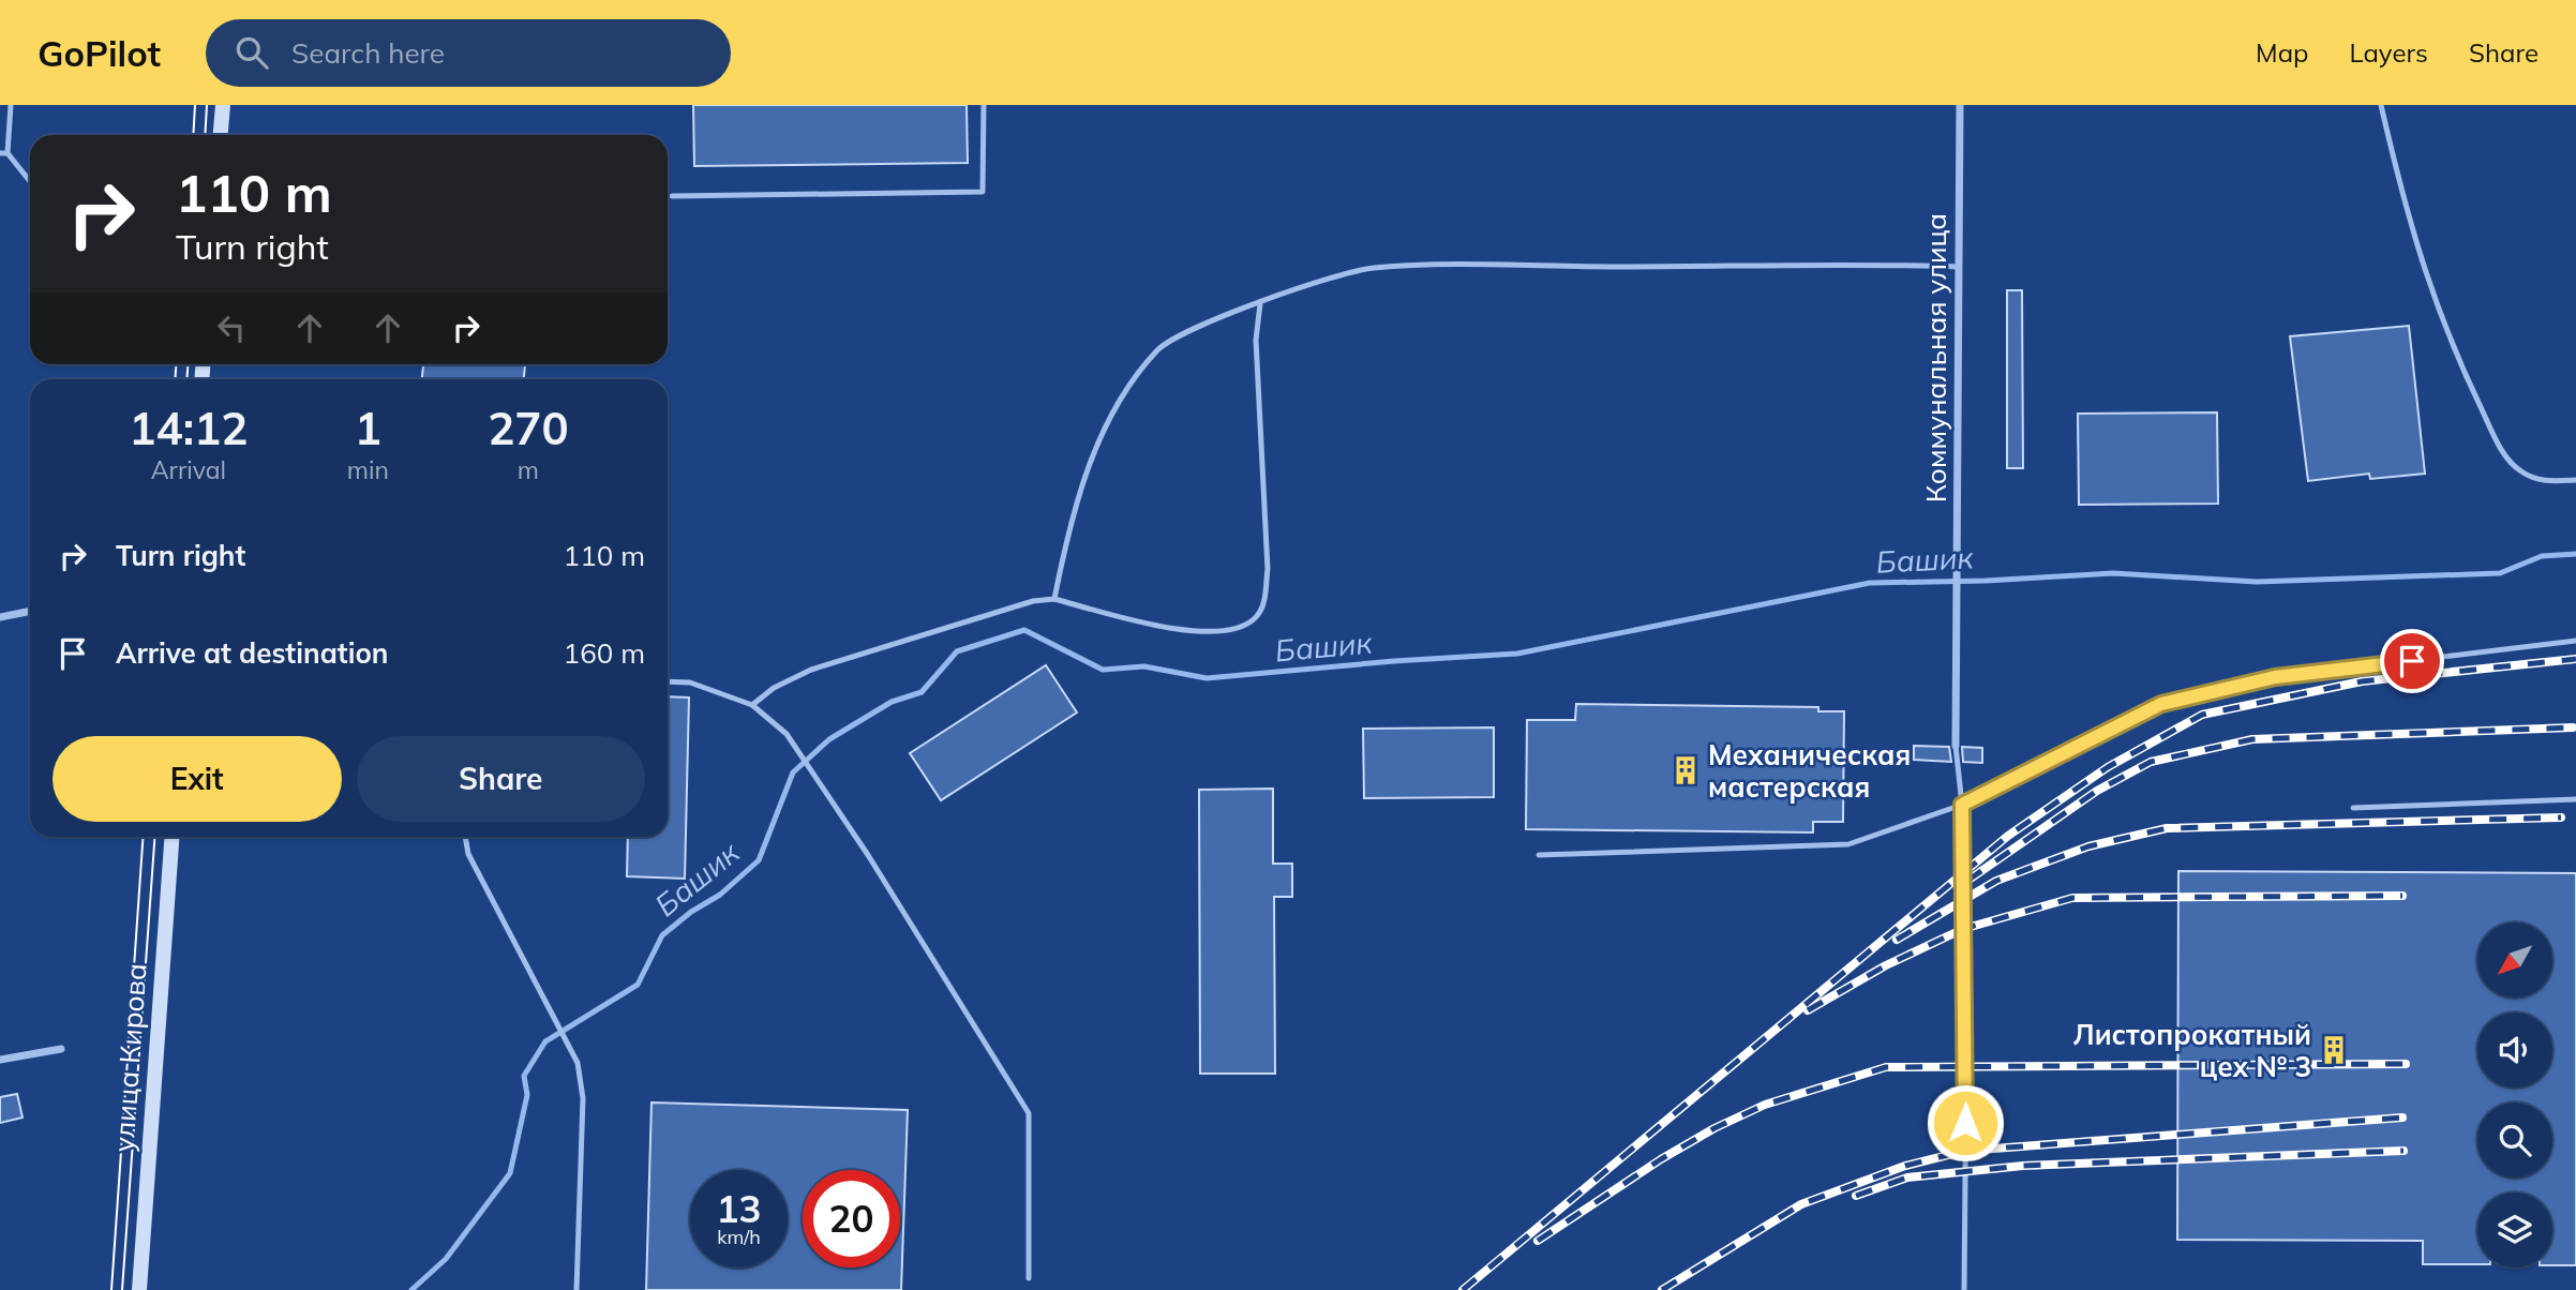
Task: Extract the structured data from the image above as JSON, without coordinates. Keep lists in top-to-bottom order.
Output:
{
  "streets": {
    "main road": ["улица Кирова"],
    "street": ["Коммунальная улица"]
  },
  "water": ["Башик"],
  "places": {
    "building": ["Механическая мастерская", "Листопрокатный цех № 3"]
  },
  "north": "bottom left",
  "page": {
    "header": "GoPilot",
    "search": "Search here",
    "nav": ["Map", "Layers", "Share"],
    "turn": ["110 m", "Turn right"],
    "eta": [
      "14:12",
      "Arrival",
      "1",
      "min",
      "270",
      "m"
    ],
    "list": [
      {
        "name": "Turn right",
        "value": "110 m"
      },
      {
        "name": "Arrive at destination",
        "value": "160 m"
      }
    ],
    "buttons": ["Exit", "Share"],
    "speed": "13 km/h",
    "limit": "20"
  }
}
